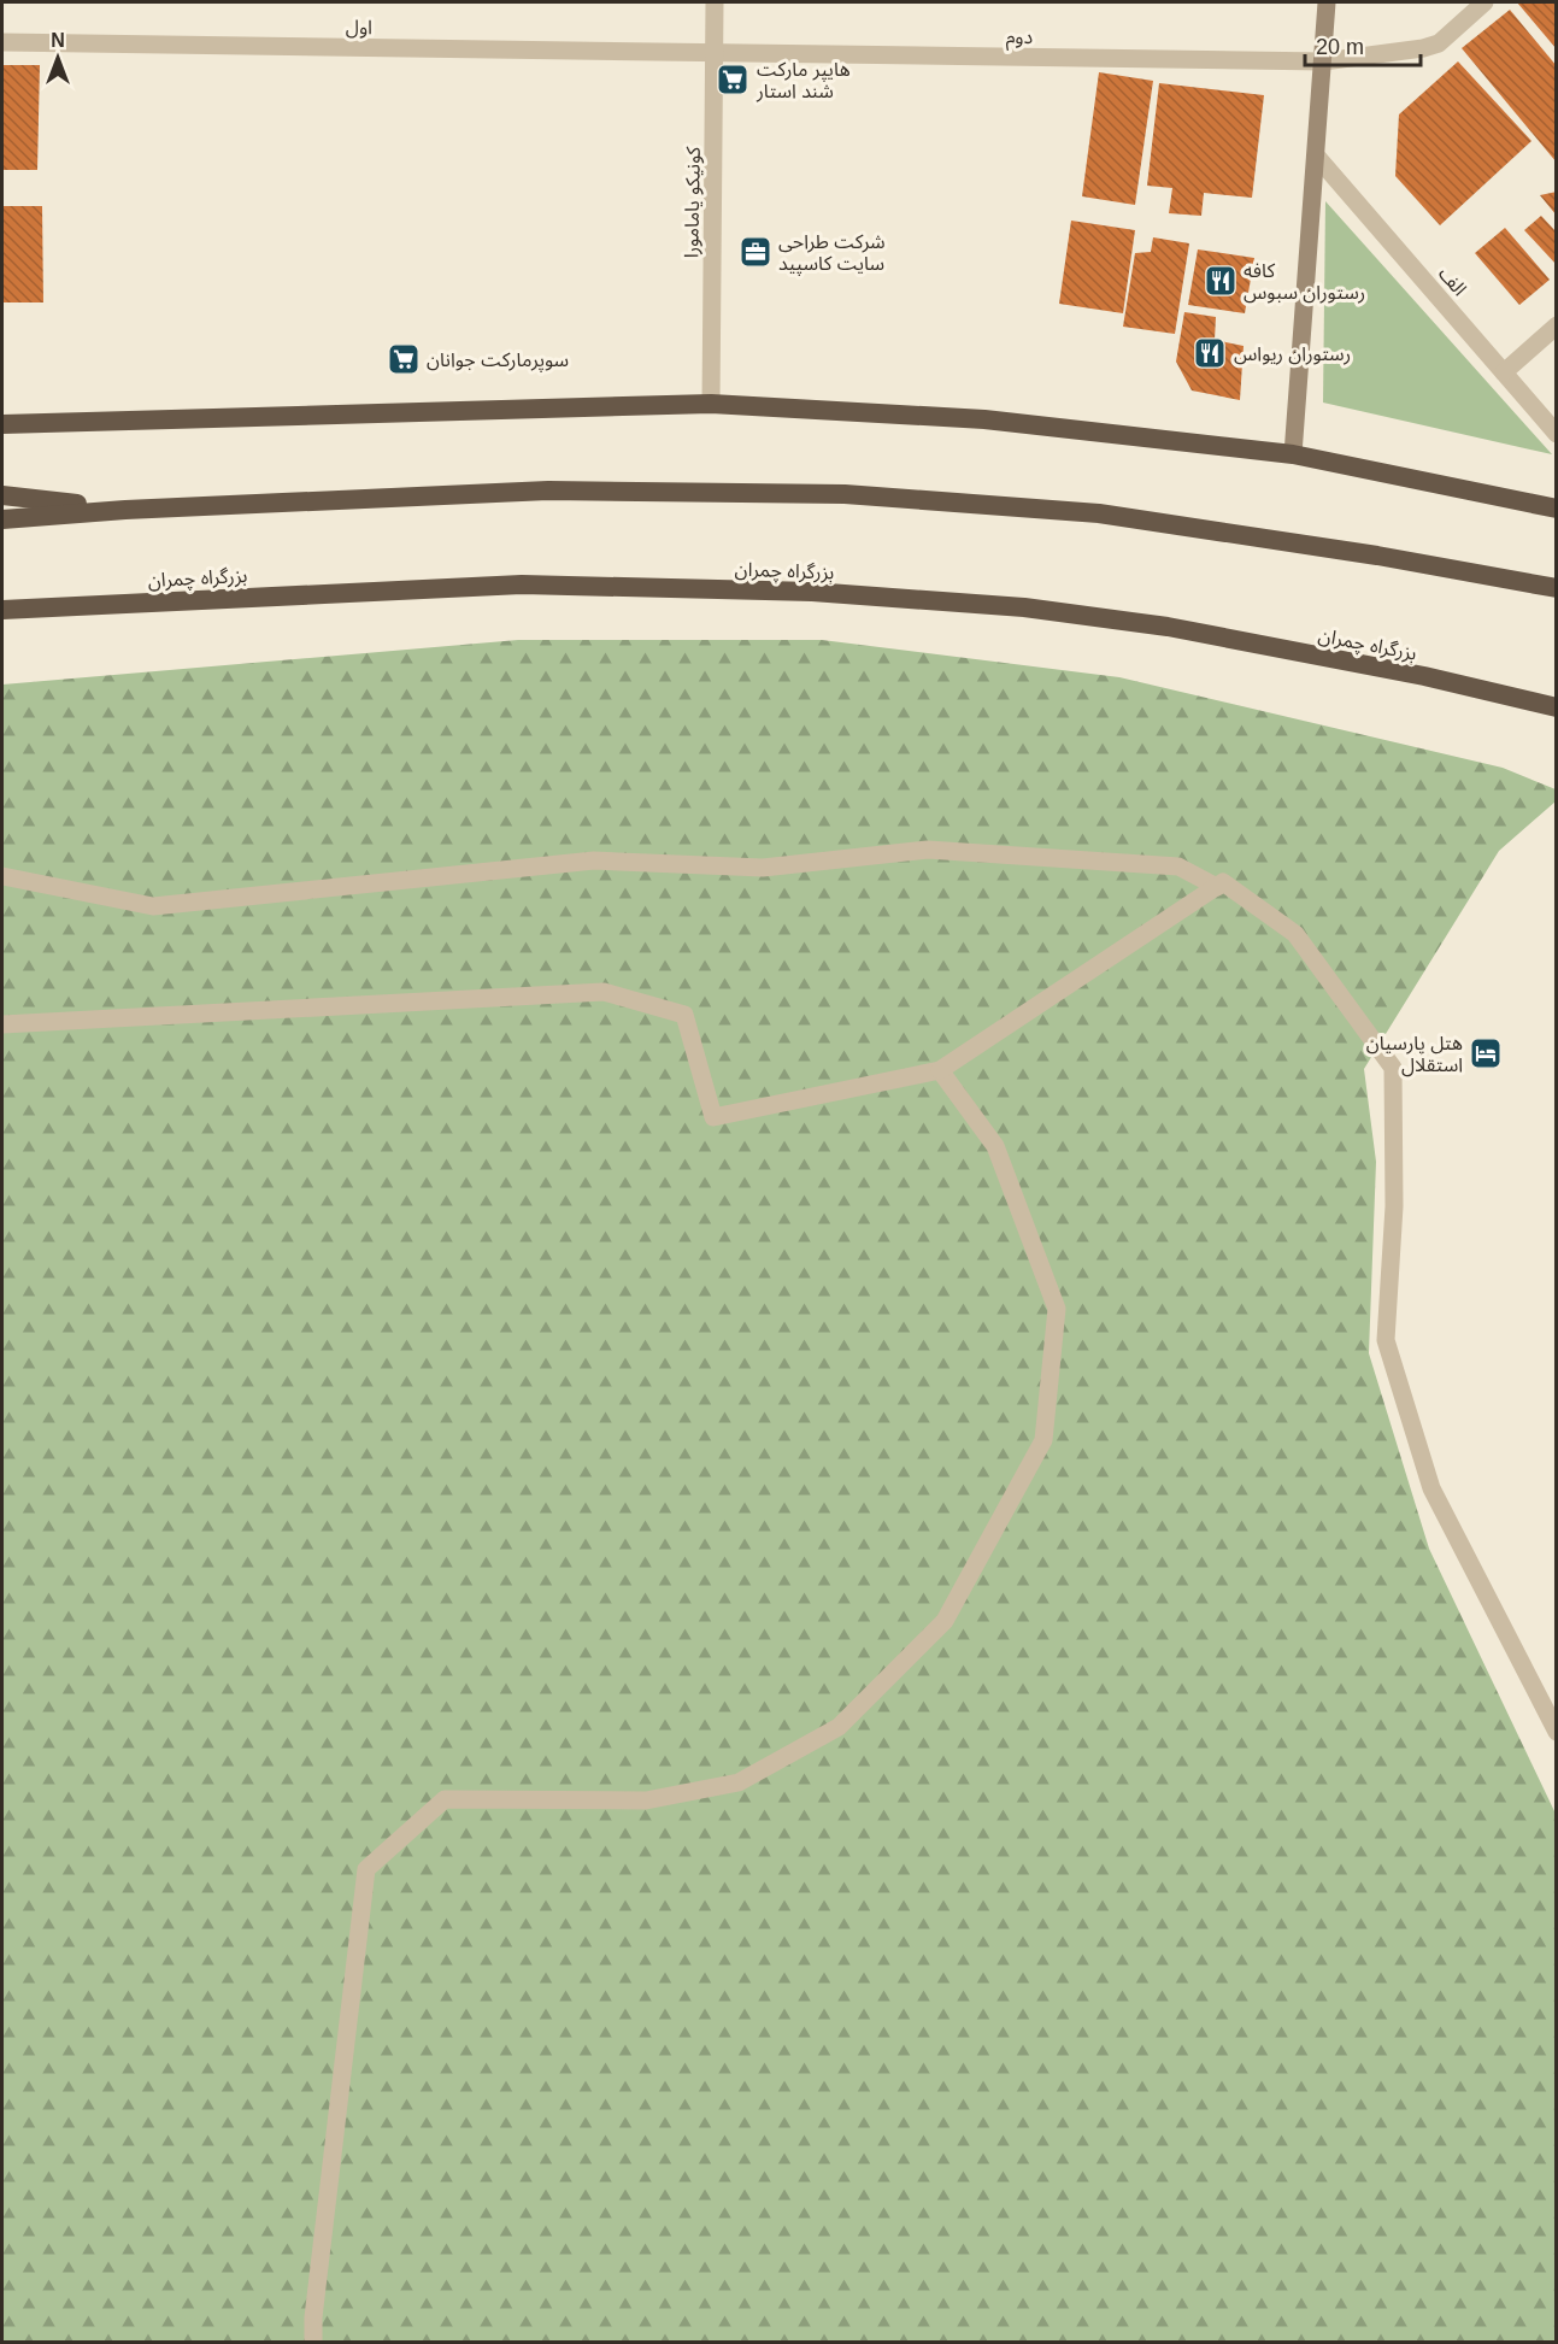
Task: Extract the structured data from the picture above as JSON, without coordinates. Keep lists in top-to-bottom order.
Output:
{
  "streets": {
    "highway": ["بزرگراه چمران"],
    "street": [
      "اول",
      "دوم",
      "کونیکو یامامورا",
      "الف"
    ]
  },
  "crossings": [
    ["اول", "دوم"],
    ["اول", "کونیکو یامامورا"],
    ["دوم", "کونیکو یامامورا"]
  ],
  "places": {
    "supermarket": ["هایپر مارکت شند استار", "سوپرمارکت جوانان"],
    "office": ["شرکت طراحی سایت کاسپید"],
    "restaurant": ["کافه رستوران سبوس", "رستوران ریواس"],
    "hotel": ["هتل پارسیان استقلال"]
  },
  "scale_bar": "20 m",
  "north": "top"
}
